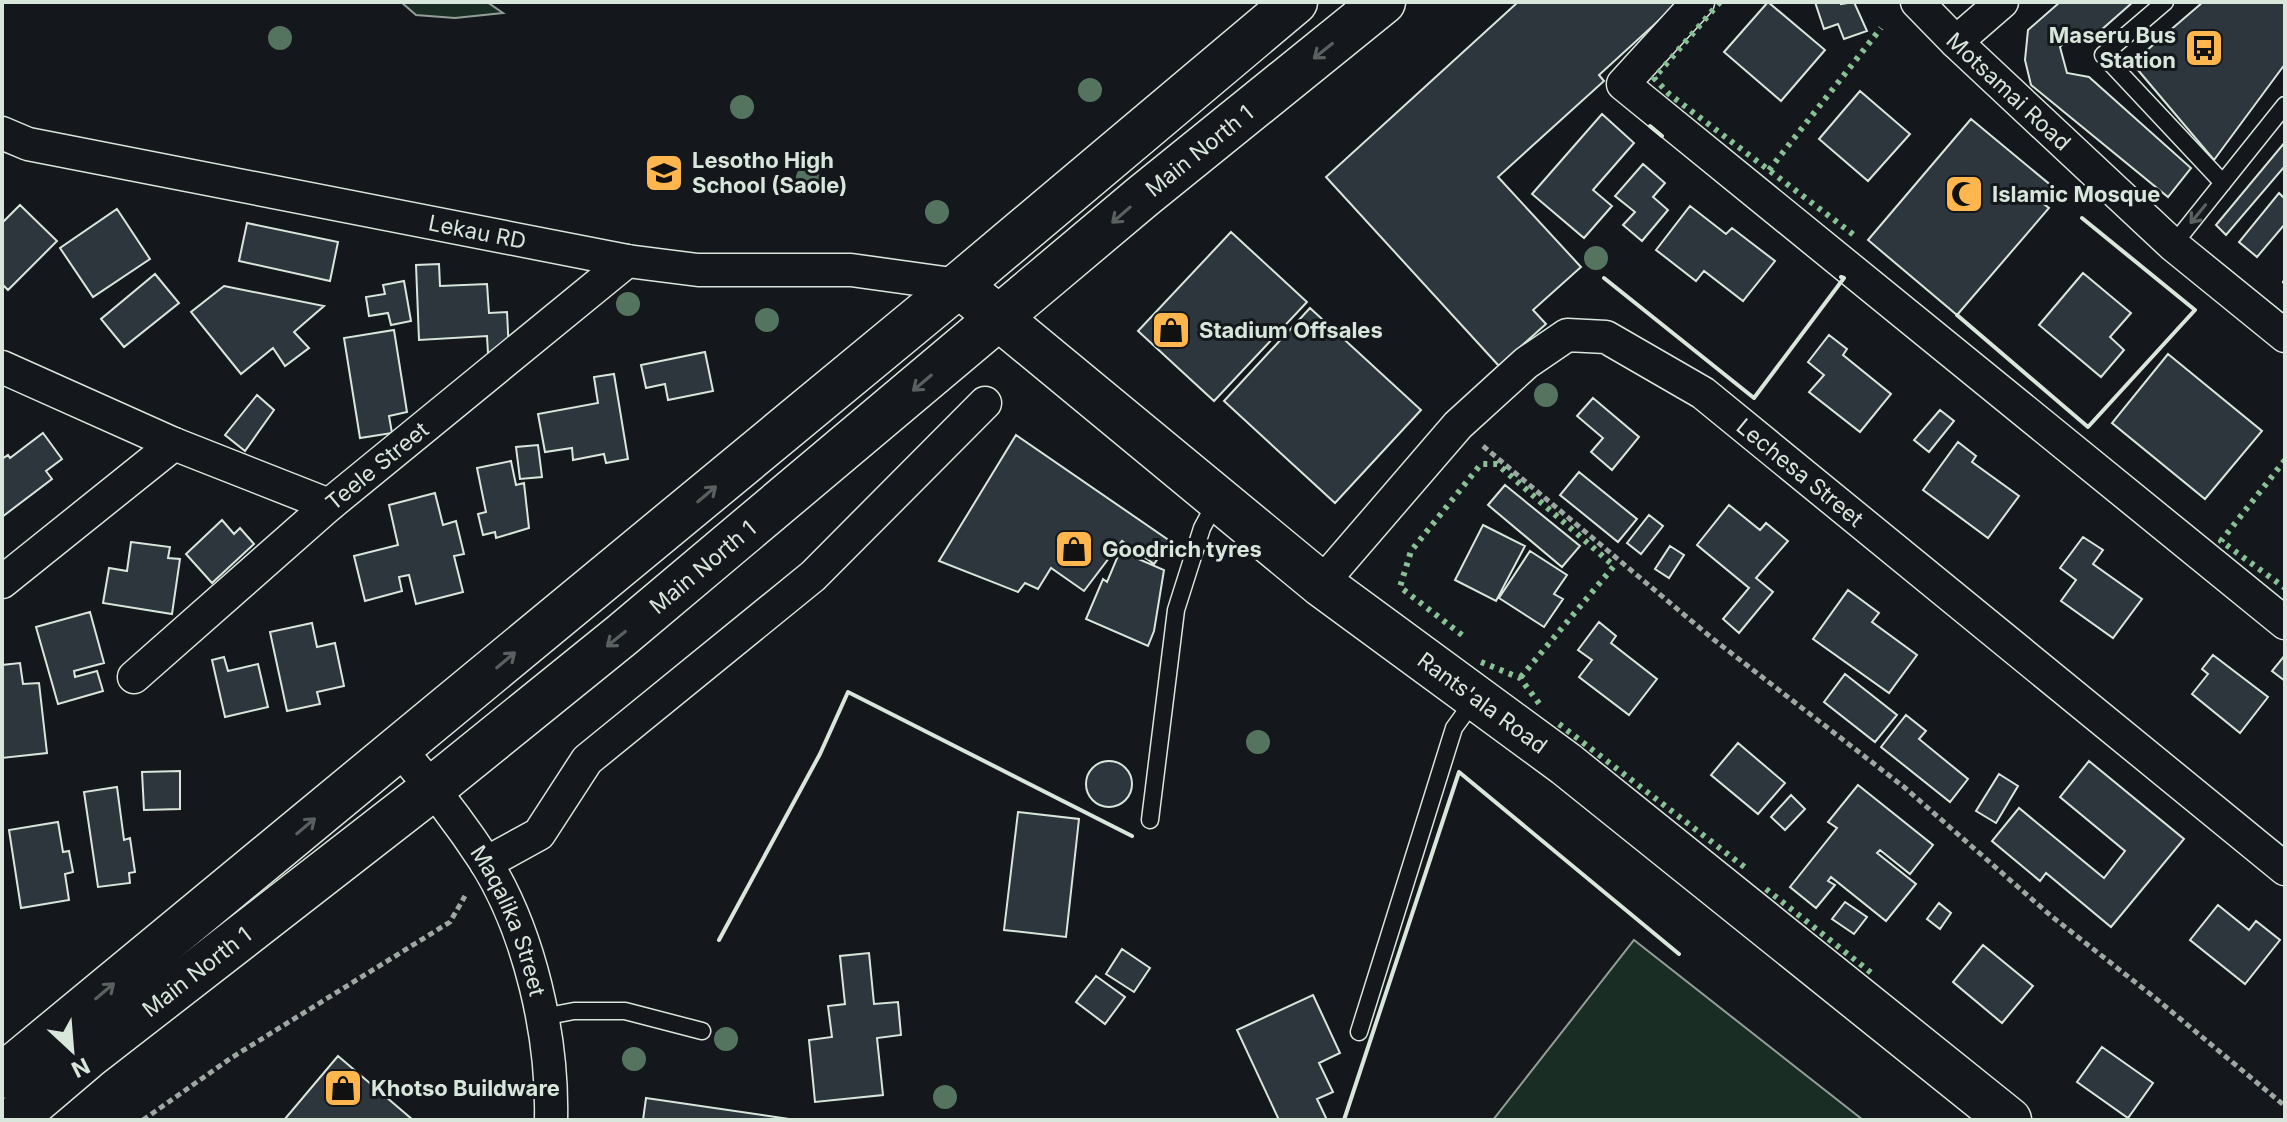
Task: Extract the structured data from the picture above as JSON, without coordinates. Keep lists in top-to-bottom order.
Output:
{
  "streets": {
    "main road": ["Main North 1", "Rants'ala Road"],
    "street": [
      "Motsamai Road",
      "Lekau RD",
      "Teele Street",
      "Lechesa Street",
      "Maqalika Street"
    ]
  },
  "crossings": [
    ["Main North 1", "Lekau RD"],
    ["Main North 1", "Rants'ala Road"],
    ["Main North 1", "Maqalika Street"],
    ["Lekau RD", "Teele Street"],
    ["Lekau RD", "Rants'ala Road"],
    ["Lechesa Street", "Rants'ala Road"]
  ],
  "places": {
    "bus stop": ["Maseru Bus Station"],
    "school or university": ["Lesotho High School (Saole)"],
    "mosque": ["Islamic Mosque"],
    "shop": ["Stadium Offsales", "Goodrich tyres", "Khotso Buildware"]
  },
  "north": "bottom right"
}
